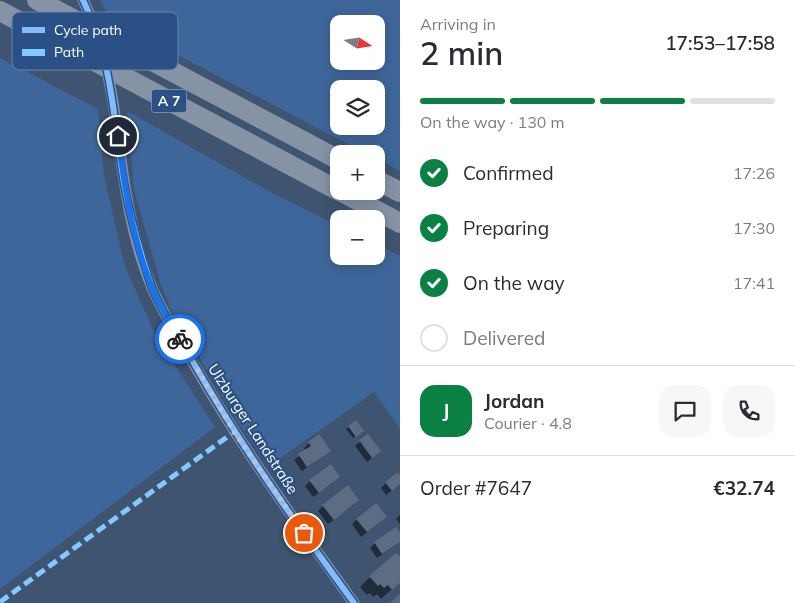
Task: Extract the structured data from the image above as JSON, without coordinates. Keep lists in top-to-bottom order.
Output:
{
  "streets": {
    "highway": ["A 7"],
    "street": ["Ulzburger Landstraße"]
  },
  "legend": ["Cycle path", "Path"],
  "north": "right",
  "page": {
    "heading": ["2 min", "Arriving in", "17:53–17:58"],
    "panel": [
      "Jordan",
      "Courier · 4.8",
      "Order #7647",
      "€32.74"
    ],
    "map_buttons": ["+", "−"],
    "bar": "On the way · 130 m",
    "list": [
      ["Confirmed", "17:26"],
      ["Preparing", "17:30"],
      ["On the way", "17:41"],
      "Delivered"
    ],
    "round": "J"
  }
}
